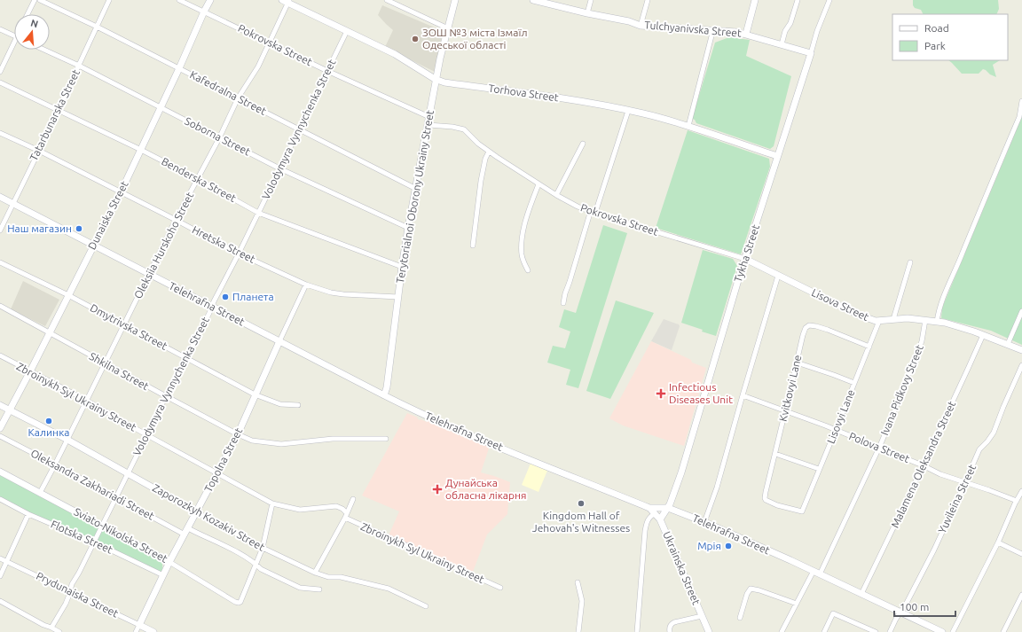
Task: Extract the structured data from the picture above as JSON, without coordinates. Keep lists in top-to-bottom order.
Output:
{
  "streets": {
    "main road": [
      "Tulchyanivska Street",
      "Torhova Street",
      "Terytorialnoi Oborony Ukrainy Street",
      "Dunaiska Street",
      "Tykha Street",
      "Telehrafna Street",
      "Lisova Street",
      "Topolna Street",
      "Zaporozkyh Kozakiv Street",
      "Sviato-Nikolska Street",
      "Ukrainska Street",
      "Prydunaiska Street"
    ],
    "street": [
      "Pokrovska Street",
      "Kafedralna Street",
      "Tatarbunarska Street",
      "Volodymyra Vynnychenka Street",
      "Soborna Street",
      "Benderska Street",
      "Hretska Street",
      "Oleksiia Hurskoho Street",
      "Dmytrivska Street",
      "Shkilna Street",
      "Kvitkovyi Lane",
      "Ivana Pidkovy Street",
      "Zbroinykh Syl Ukrainy Street",
      "Lisovyi Lane",
      "Polova Street",
      "Malamena Oleksandra Street",
      "Oleksandra Zakhariadi Street",
      "Yuvileina Street",
      "Flotska Street"
    ]
  },
  "crossings": [
    ["Tulchyanivska Street", "Tykha Street"],
    ["Pokrovska Street", "Volodymyra Vynnychenka Street"],
    ["Pokrovska Street", "Terytorialnoi Oborony Ukrainy Street"],
    ["Pokrovska Street", "Dunaiska Street"],
    ["Pokrovska Street", "Oleksiia Hurskoho Street"],
    ["Pokrovska Street", "Tykha Street"],
    ["Pokrovska Street", "Lisova Street"],
    ["Kafedralna Street", "Tatarbunarska Street"],
    ["Kafedralna Street", "Volodymyra Vynnychenka Street"],
    ["Kafedralna Street", "Terytorialnoi Oborony Ukrainy Street"],
    ["Kafedralna Street", "Dunaiska Street"],
    ["Kafedralna Street", "Oleksiia Hurskoho Street"],
    ["Torhova Street", "Volodymyra Vynnychenka Street"],
    ["Torhova Street", "Terytorialnoi Oborony Ukrainy Street"],
    ["Torhova Street", "Oleksiia Hurskoho Street"],
    ["Torhova Street", "Tykha Street"],
    ["Tatarbunarska Street", "Soborna Street"],
    ["Tatarbunarska Street", "Benderska Street"],
    ["Tatarbunarska Street", "Hretska Street"],
    ["Tatarbunarska Street", "Telehrafna Street"],
    ["Volodymyra Vynnychenka Street", "Soborna Street"],
    ["Volodymyra Vynnychenka Street", "Benderska Street"],
    ["Volodymyra Vynnychenka Street", "Hretska Street"],
    ["Volodymyra Vynnychenka Street", "Telehrafna Street"],
    ["Volodymyra Vynnychenka Street", "Dmytrivska Street"],
    ["Volodymyra Vynnychenka Street", "Shkilna Street"],
    ["Volodymyra Vynnychenka Street", "Zbroinykh Syl Ukrainy Street"],
    ["Volodymyra Vynnychenka Street", "Oleksandra Zakhariadi Street"],
    ["Volodymyra Vynnychenka Street", "Zaporozkyh Kozakiv Street"],
    ["Volodymyra Vynnychenka Street", "Sviato-Nikolska Street"],
    ["Volodymyra Vynnychenka Street", "Flotska Street"],
    ["Volodymyra Vynnychenka Street", "Prydunaiska Street"],
    ["Soborna Street", "Terytorialnoi Oborony Ukrainy Street"],
    ["Soborna Street", "Dunaiska Street"],
    ["Soborna Street", "Oleksiia Hurskoho Street"],
    ["Benderska Street", "Terytorialnoi Oborony Ukrainy Street"],
    ["Benderska Street", "Dunaiska Street"],
    ["Benderska Street", "Oleksiia Hurskoho Street"],
    ["Terytorialnoi Oborony Ukrainy Street", "Hretska Street"],
    ["Terytorialnoi Oborony Ukrainy Street", "Telehrafna Street"],
    ["Dunaiska Street", "Hretska Street"],
    ["Dunaiska Street", "Telehrafna Street"],
    ["Dunaiska Street", "Dmytrivska Street"],
    ["Dunaiska Street", "Shkilna Street"],
    ["Dunaiska Street", "Zbroinykh Syl Ukrainy Street"],
    ["Dunaiska Street", "Zaporozkyh Kozakiv Street"],
    ["Hretska Street", "Oleksiia Hurskoho Street"],
    ["Hretska Street", "Topolna Street"],
    ["Oleksiia Hurskoho Street", "Telehrafna Street"],
    ["Oleksiia Hurskoho Street", "Dmytrivska Street"],
    ["Oleksiia Hurskoho Street", "Shkilna Street"],
    ["Oleksiia Hurskoho Street", "Zbroinykh Syl Ukrainy Street"],
    ["Oleksiia Hurskoho Street", "Oleksandra Zakhariadi Street"],
    ["Oleksiia Hurskoho Street", "Zaporozkyh Kozakiv Street"],
    ["Oleksiia Hurskoho Street", "Sviato-Nikolska Street"],
    ["Tykha Street", "Telehrafna Street"],
    ["Tykha Street", "Lisova Street"],
    ["Tykha Street", "Ukrainska Street"],
    ["Telehrafna Street", "Ivana Pidkovy Street"],
    ["Telehrafna Street", "Topolna Street"],
    ["Telehrafna Street", "Malamena Oleksandra Street"],
    ["Telehrafna Street", "Yuvileina Street"],
    ["Telehrafna Street", "Ukrainska Street"],
    ["Lisova Street", "Ivana Pidkovy Street"],
    ["Lisova Street", "Lisovyi Lane"],
    ["Lisova Street", "Malamena Oleksandra Street"],
    ["Dmytrivska Street", "Topolna Street"],
    ["Shkilna Street", "Topolna Street"],
    ["Kvitkovyi Lane", "Lisovyi Lane"],
    ["Kvitkovyi Lane", "Polova Street"],
    ["Ivana Pidkovy Street", "Polova Street"],
    ["Zbroinykh Syl Ukrainy Street", "Topolna Street"],
    ["Lisovyi Lane", "Polova Street"],
    ["Polova Street", "Malamena Oleksandra Street"],
    ["Polova Street", "Yuvileina Street"],
    ["Topolna Street", "Oleksandra Zakhariadi Street"],
    ["Topolna Street", "Zaporozkyh Kozakiv Street"],
    ["Topolna Street", "Sviato-Nikolska Street"],
    ["Topolna Street", "Flotska Street"],
    ["Topolna Street", "Prydunaiska Street"],
    ["Oleksandra Zakhariadi Street", "Sviato-Nikolska Street"]
  ],
  "places": {
    "other": [
      "ЗОШ №3 міста Ізмаїл Одеської області",
      "Наш магазин",
      "Планета",
      "Калинка",
      "Kingdom Hall of Jehovah's Witnesses",
      "Мрія"
    ],
    "health": ["Infectious Diseases Unit", "Дунайська обласна лікарня"]
  },
  "legend": ["Road", "Park"],
  "scale_bar": "100 m",
  "north": "top"
}
